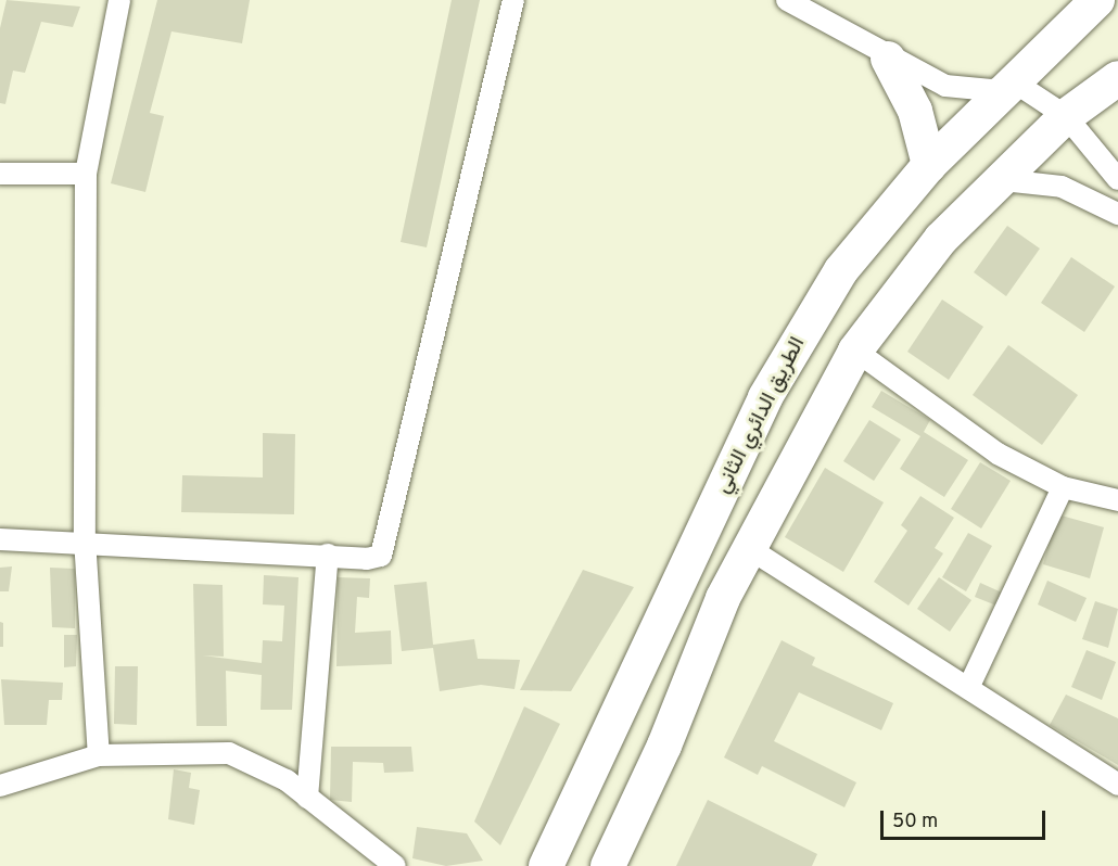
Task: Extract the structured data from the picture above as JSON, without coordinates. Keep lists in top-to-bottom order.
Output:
{
  "streets": {
    "main road": ["الطريق الدائري الثاني"]
  },
  "scale_bar": "50 m"
}
